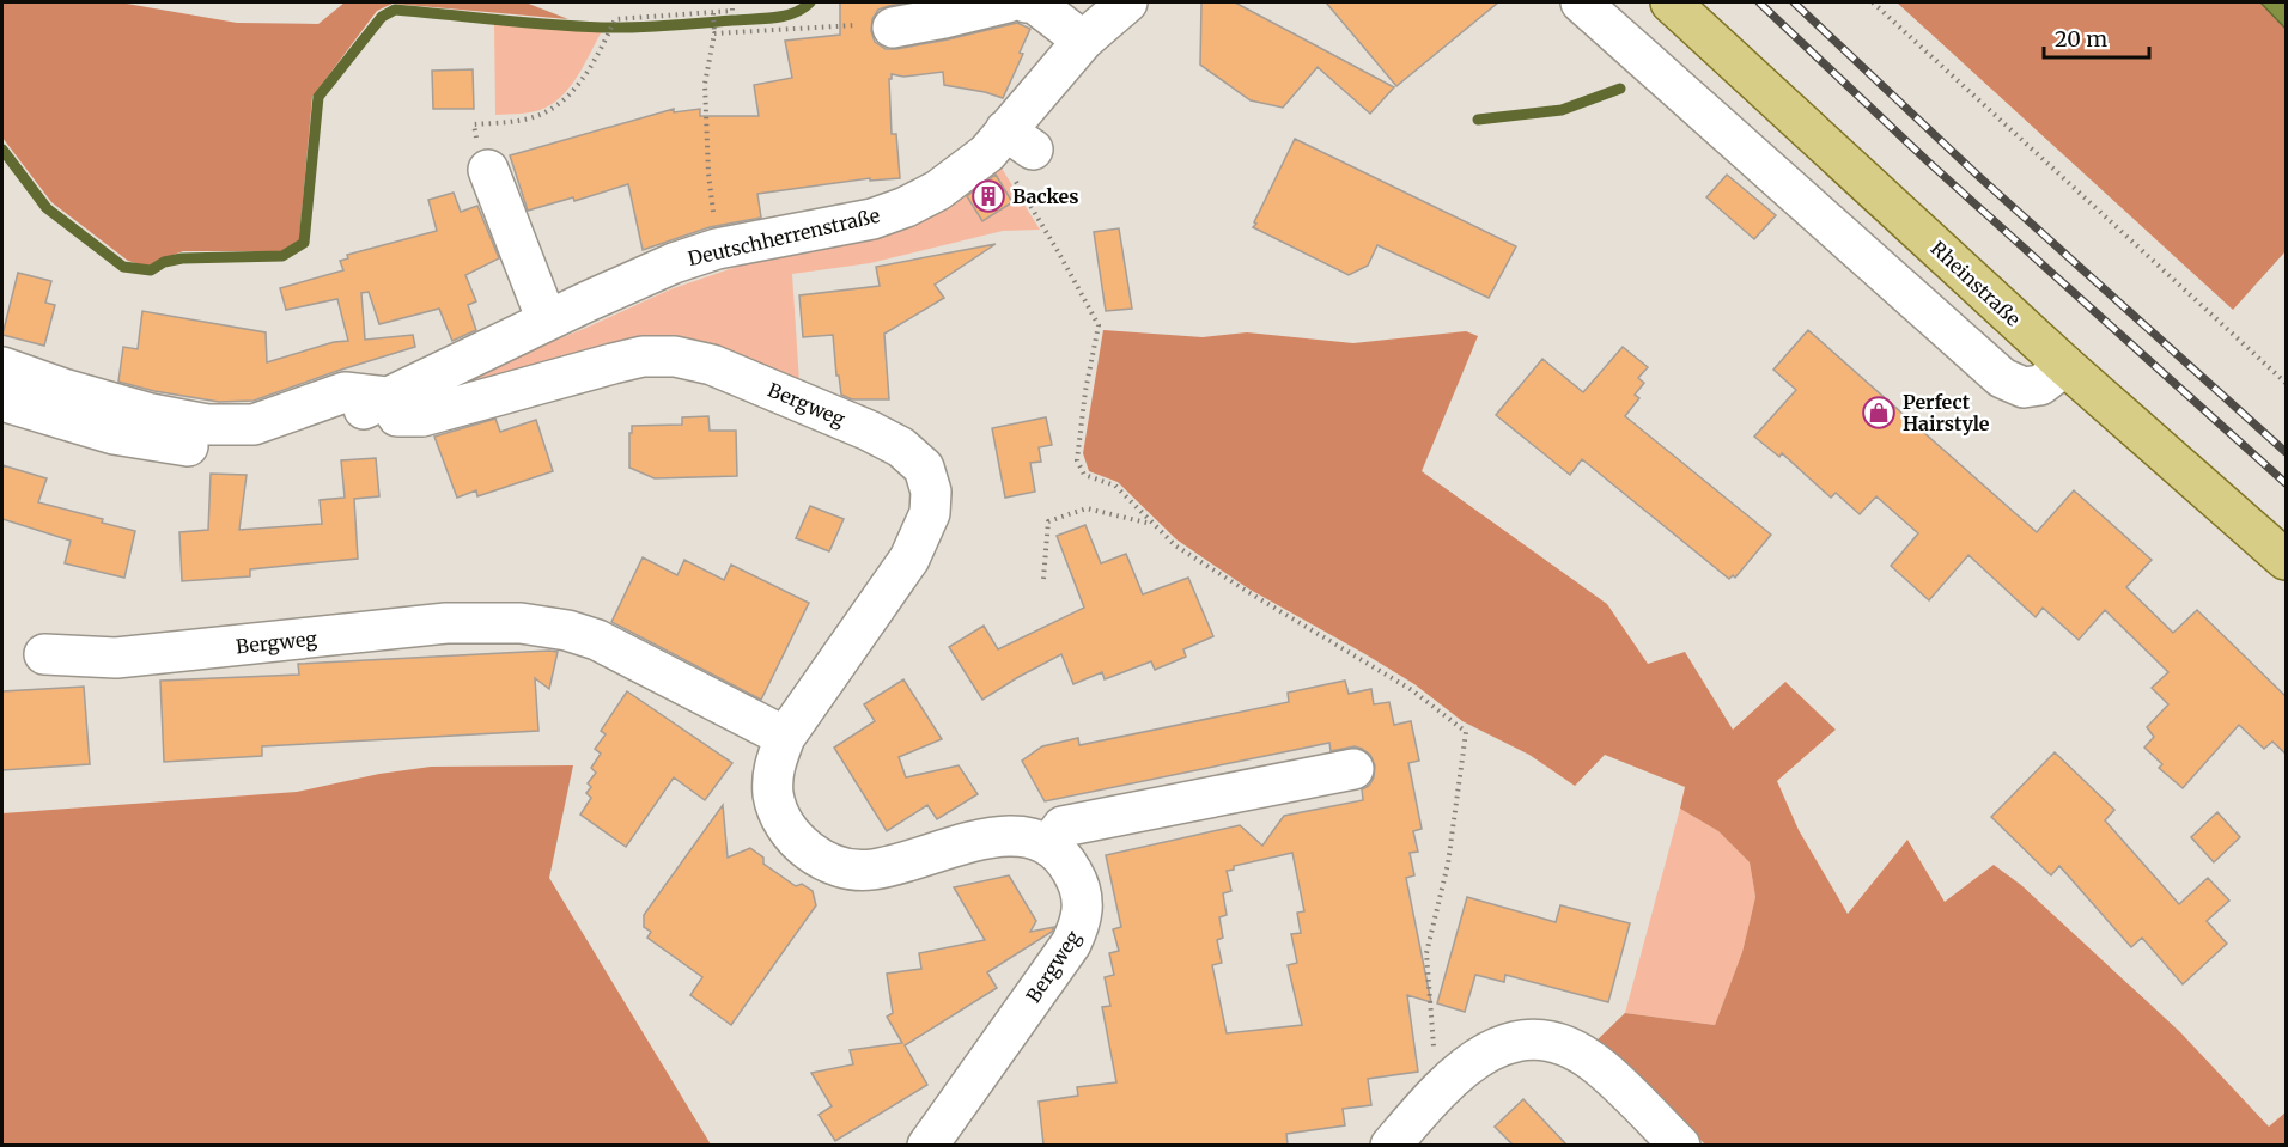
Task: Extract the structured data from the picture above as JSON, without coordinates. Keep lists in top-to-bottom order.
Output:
{
  "streets": {
    "main road": ["Rheinstraße"],
    "street": ["Deutschherrenstraße", "Bergweg"]
  },
  "crossings": [
    ["Deutschherrenstraße", "Bergweg"]
  ],
  "places": {
    "building": ["Backes"],
    "shop": ["Perfect Hairstyle"]
  },
  "scale_bar": "20 m"
}
